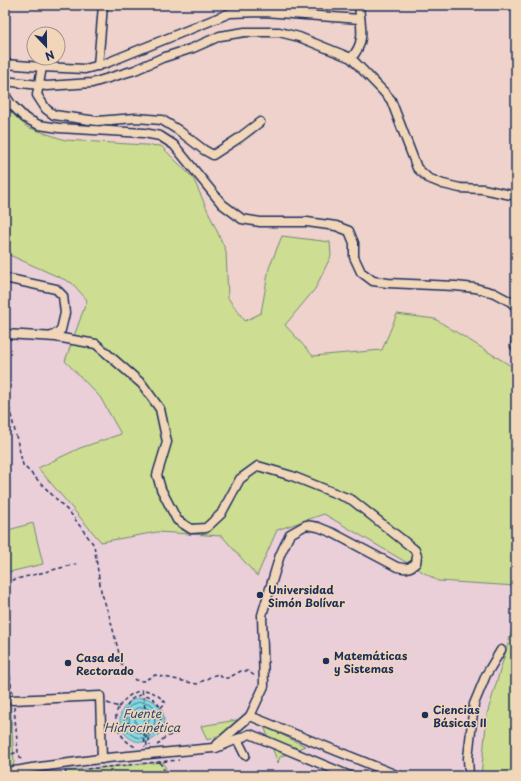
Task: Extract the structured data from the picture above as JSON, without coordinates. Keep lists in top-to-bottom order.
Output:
{
  "water": ["Fuente Hidrocinética"],
  "places": [
    "Universidad Simón Bolívar",
    "Matemáticas y Sistemas",
    "Casa del Rectorado",
    "Ciencias Básicas II"
  ],
  "north": "bottom"
}
